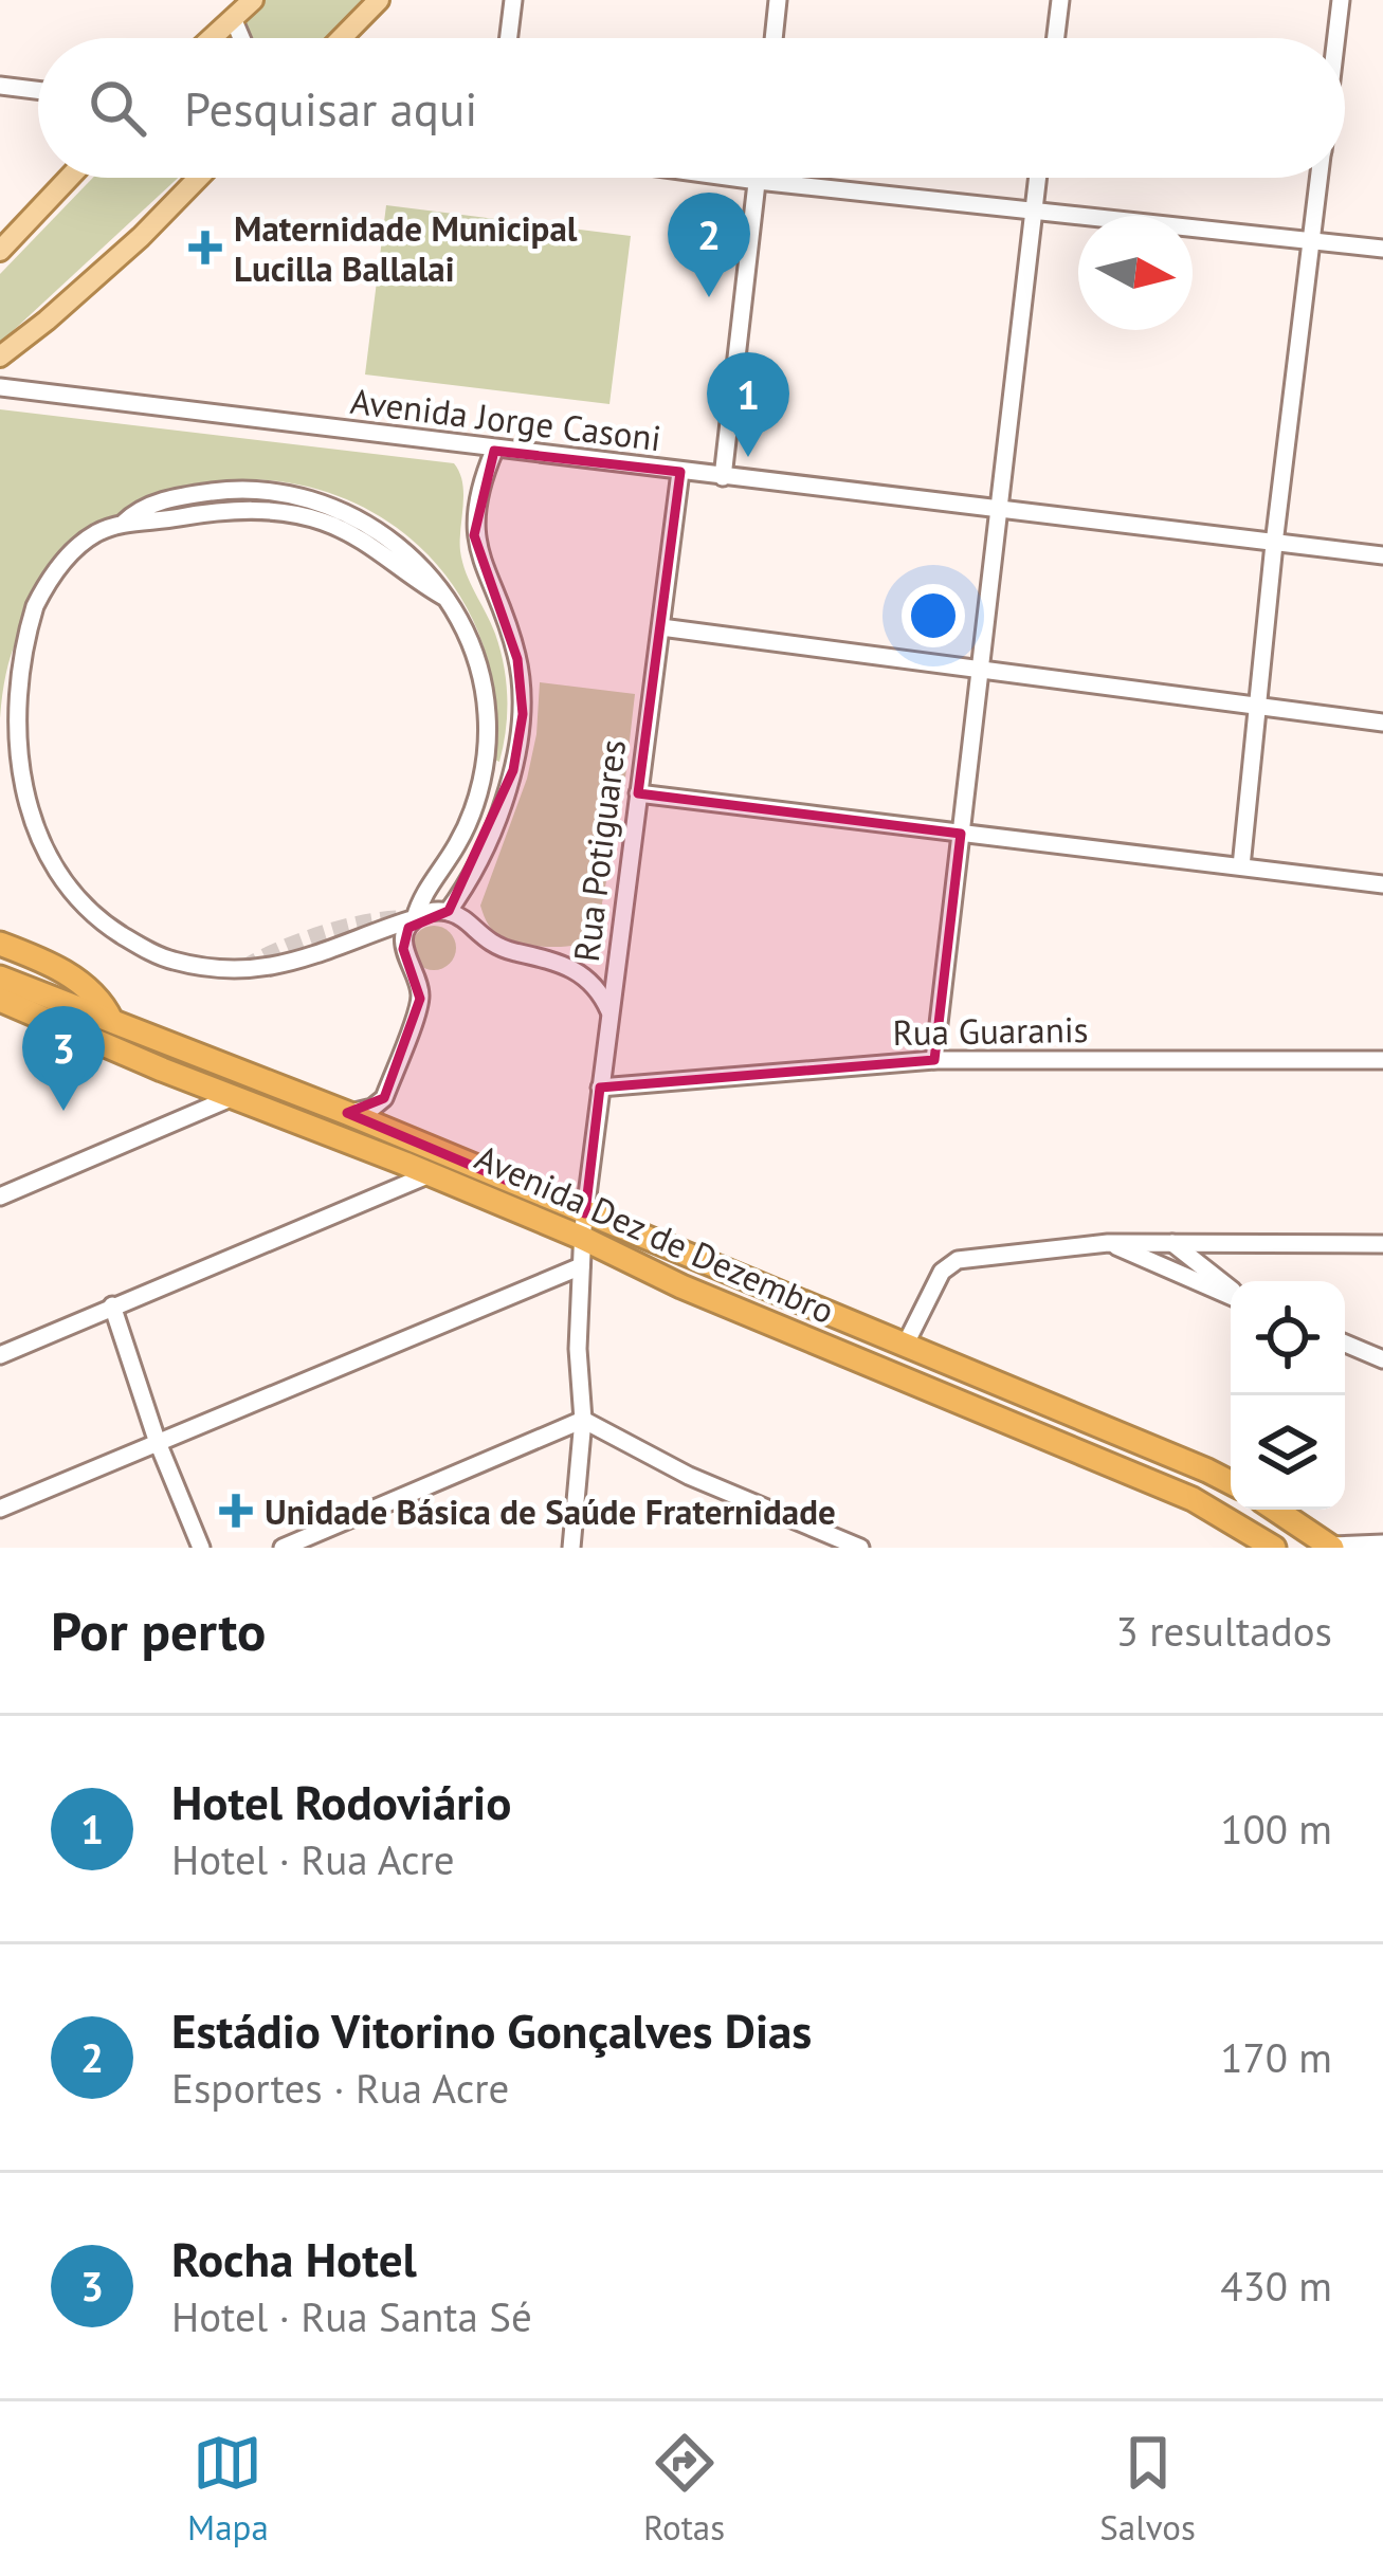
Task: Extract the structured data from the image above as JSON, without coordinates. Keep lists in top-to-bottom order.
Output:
{
  "streets": {
    "highway": ["Avenida Dez de Dezembro"],
    "street": ["Avenida Jorge Casoni", "Rua Potiguares", "Rua Guaranis"]
  },
  "crossings": [
    ["Avenida Jorge Casoni", "Rua Potiguares"],
    ["Rua Potiguares", "Rua Guaranis"],
    ["Rua Potiguares", "Avenida Dez de Dezembro"]
  ],
  "places": {
    "health": ["Maternidade Municipal Lucilla Ballalai", "Unidade Básica de Saúde Fraternidade"]
  },
  "north": "right",
  "page": {
    "search": "Pesquisar aqui",
    "pins": ["2", "1", "3"],
    "heading": ["Por perto", "3 resultados"],
    "list": [
      {
        "mark": "1",
        "name": "Hotel Rodoviário",
        "note": "Hotel · Rua Acre",
        "value": "100 m"
      },
      {
        "mark": "2",
        "name": "Estádio Vitorino Gonçalves Dias",
        "note": "Esportes · Rua Acre",
        "value": "170 m"
      },
      {
        "mark": "3",
        "name": "Rocha Hotel",
        "note": "Hotel · Rua Santa Sé",
        "value": "430 m"
      }
    ],
    "nav": ["Mapa", "Rotas", "Salvos"]
  }
}
